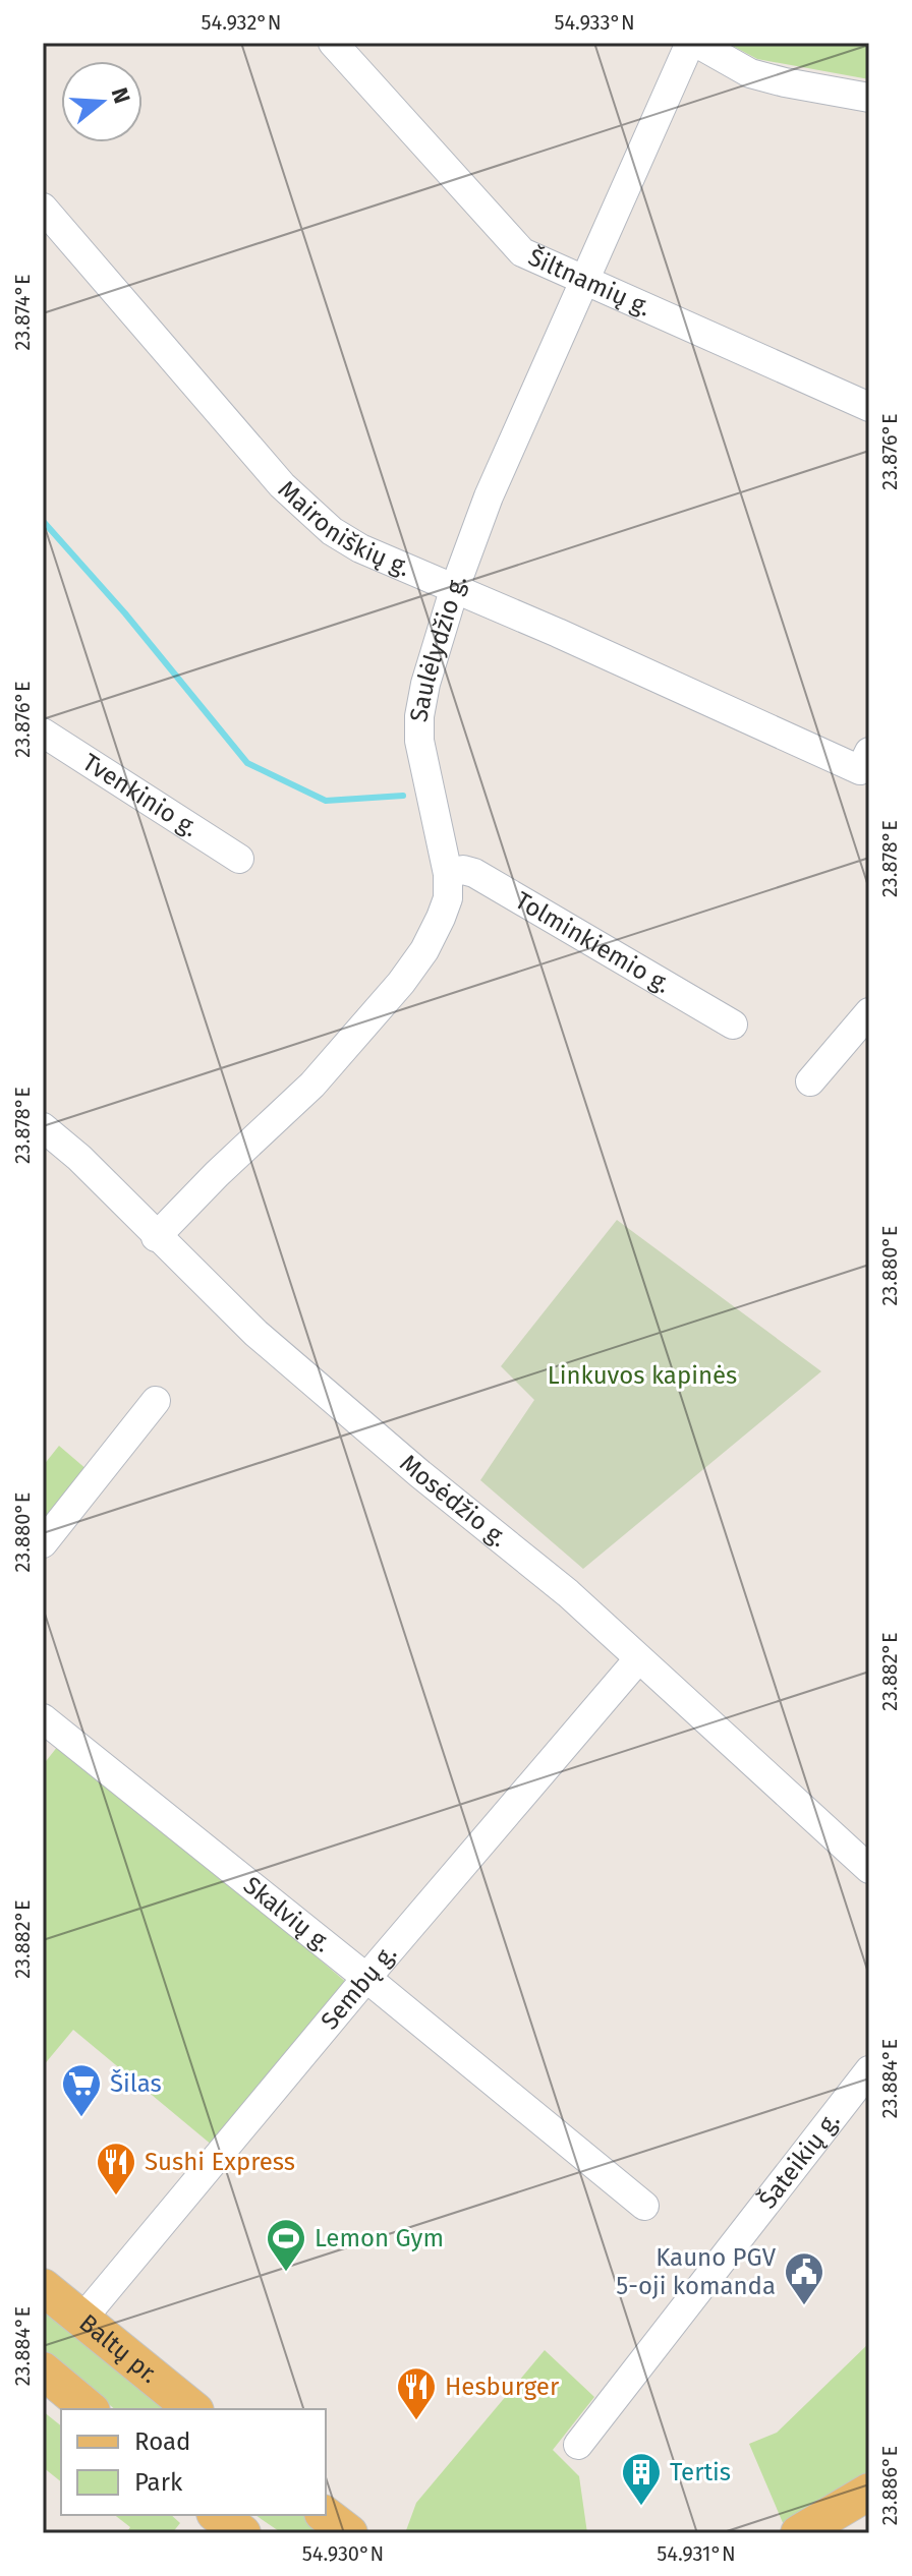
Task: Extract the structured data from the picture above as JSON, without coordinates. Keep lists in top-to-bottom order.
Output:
{
  "streets": {
    "main road": ["Baltų pr."],
    "street": [
      "Šiltnamių g.",
      "Maironiškių g.",
      "Saulėlydžio g.",
      "Tvenkinio g.",
      "Tolminkiemio g.",
      "Mosėdžio g.",
      "Skalvių g.",
      "Sembų g.",
      "Šateikių g."
    ]
  },
  "crossings": [
    ["Šiltnamių g.", "Saulėlydžio g."],
    ["Maironiškių g.", "Saulėlydžio g."],
    ["Saulėlydžio g.", "Tolminkiemio g."],
    ["Saulėlydžio g.", "Mosėdžio g."],
    ["Mosėdžio g.", "Sembų g."],
    ["Skalvių g.", "Sembų g."],
    ["Sembų g.", "Baltų pr."]
  ],
  "parks": ["Linkuvos kapinės"],
  "places": {
    "supermarket": ["Šilas"],
    "restaurant": ["Sushi Express", "Hesburger"],
    "sports": ["Lemon Gym"],
    "public building": ["Kauno PGV 5-oji komanda"],
    "building": ["Tertis"]
  },
  "legend": ["Road", "Park"],
  "north": "right",
  "coordinates": [
    "54.932°N",
    "54.933°N",
    "23.874°E",
    "23.876°E",
    "23.878°E",
    "23.880°E",
    "23.882°E",
    "23.884°E",
    "23.886°E",
    "54.930°N",
    "54.931°N"
  ]
}
